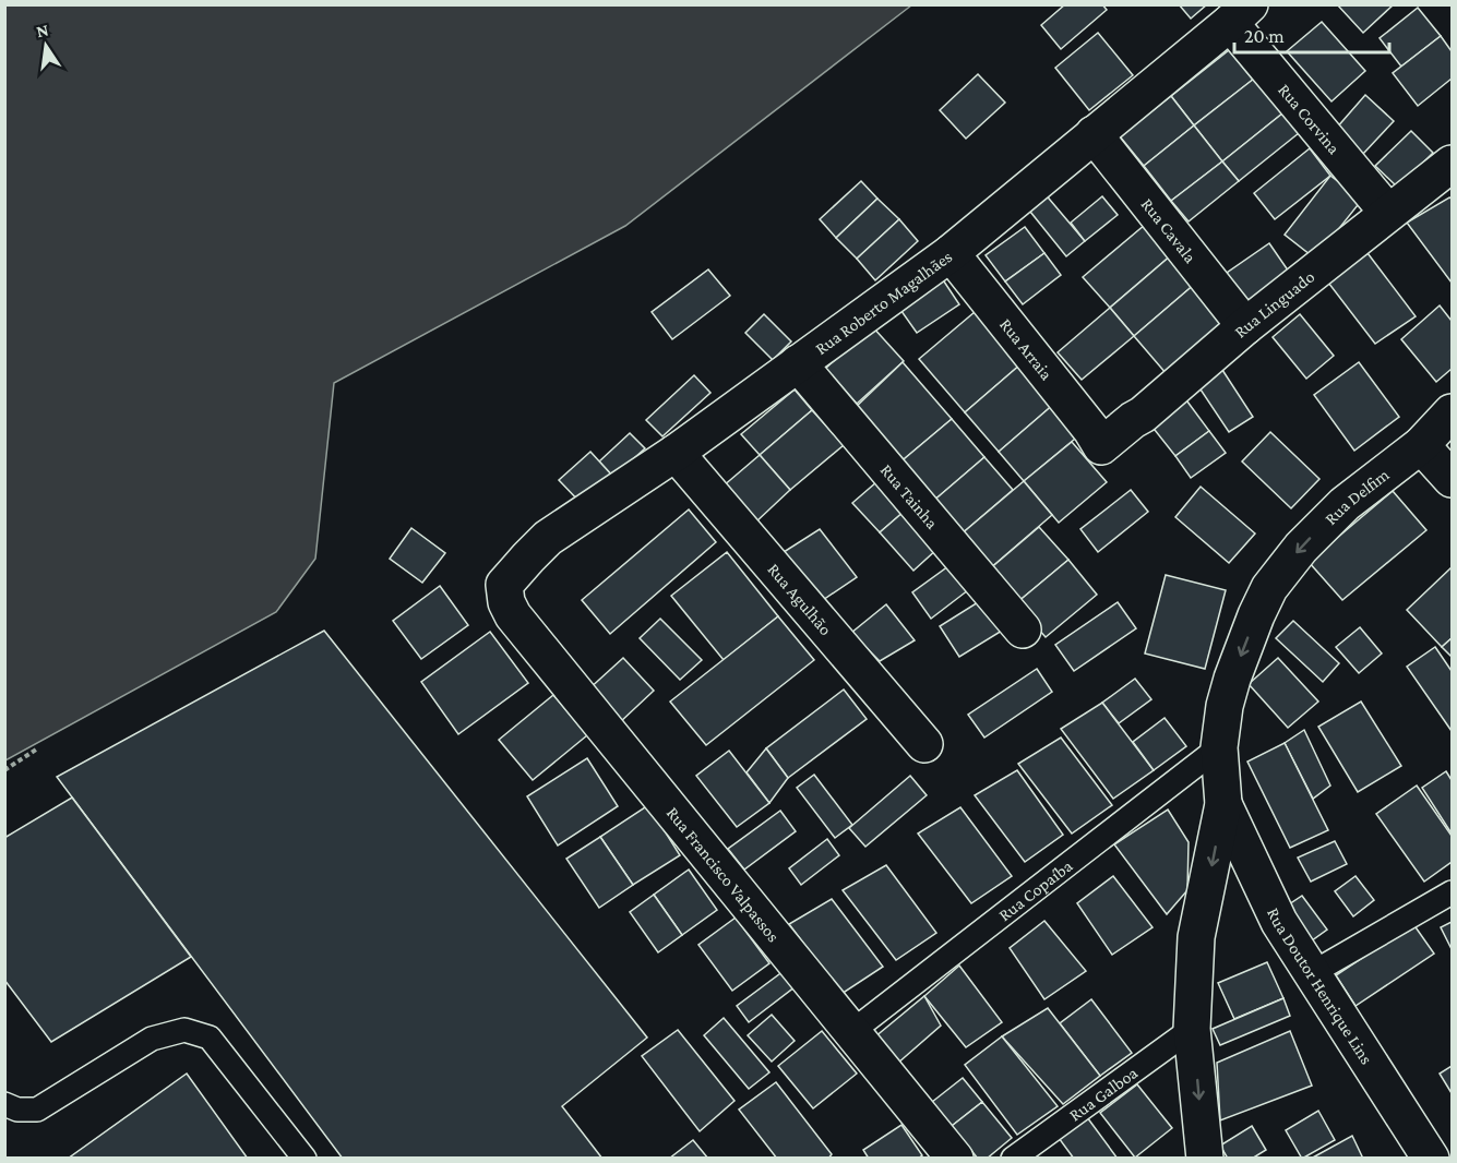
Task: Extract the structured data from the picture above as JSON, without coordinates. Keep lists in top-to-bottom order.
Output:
{
  "streets": {
    "street": [
      "Rua Corvina",
      "Rua Cavala",
      "Rua Roberto Magalhães",
      "Rua Linguado",
      "Rua Arraia",
      "Rua Tainha",
      "Rua Delfim",
      "Rua Agulhão",
      "Rua Francisco Valpassos",
      "Rua Doutor Henrique Lins"
    ],
    "lane": ["Rua Copaíba", "Rua Galboa"]
  },
  "crossings": [
    ["Rua Corvina", "Rua Roberto Magalhães"],
    ["Rua Corvina", "Rua Linguado"],
    ["Rua Cavala", "Rua Roberto Magalhães"],
    ["Rua Cavala", "Rua Linguado"],
    ["Rua Roberto Magalhães", "Rua Arraia"],
    ["Rua Roberto Magalhães", "Rua Tainha"],
    ["Rua Roberto Magalhães", "Rua Agulhão"],
    ["Rua Roberto Magalhães", "Rua Francisco Valpassos"],
    ["Rua Linguado", "Rua Arraia"],
    ["Rua Delfim", "Rua Copaíba"],
    ["Rua Francisco Valpassos", "Rua Copaíba"]
  ],
  "one_way": ["Rua Delfim"],
  "scale_bar": "20 m",
  "north": "top"
}
